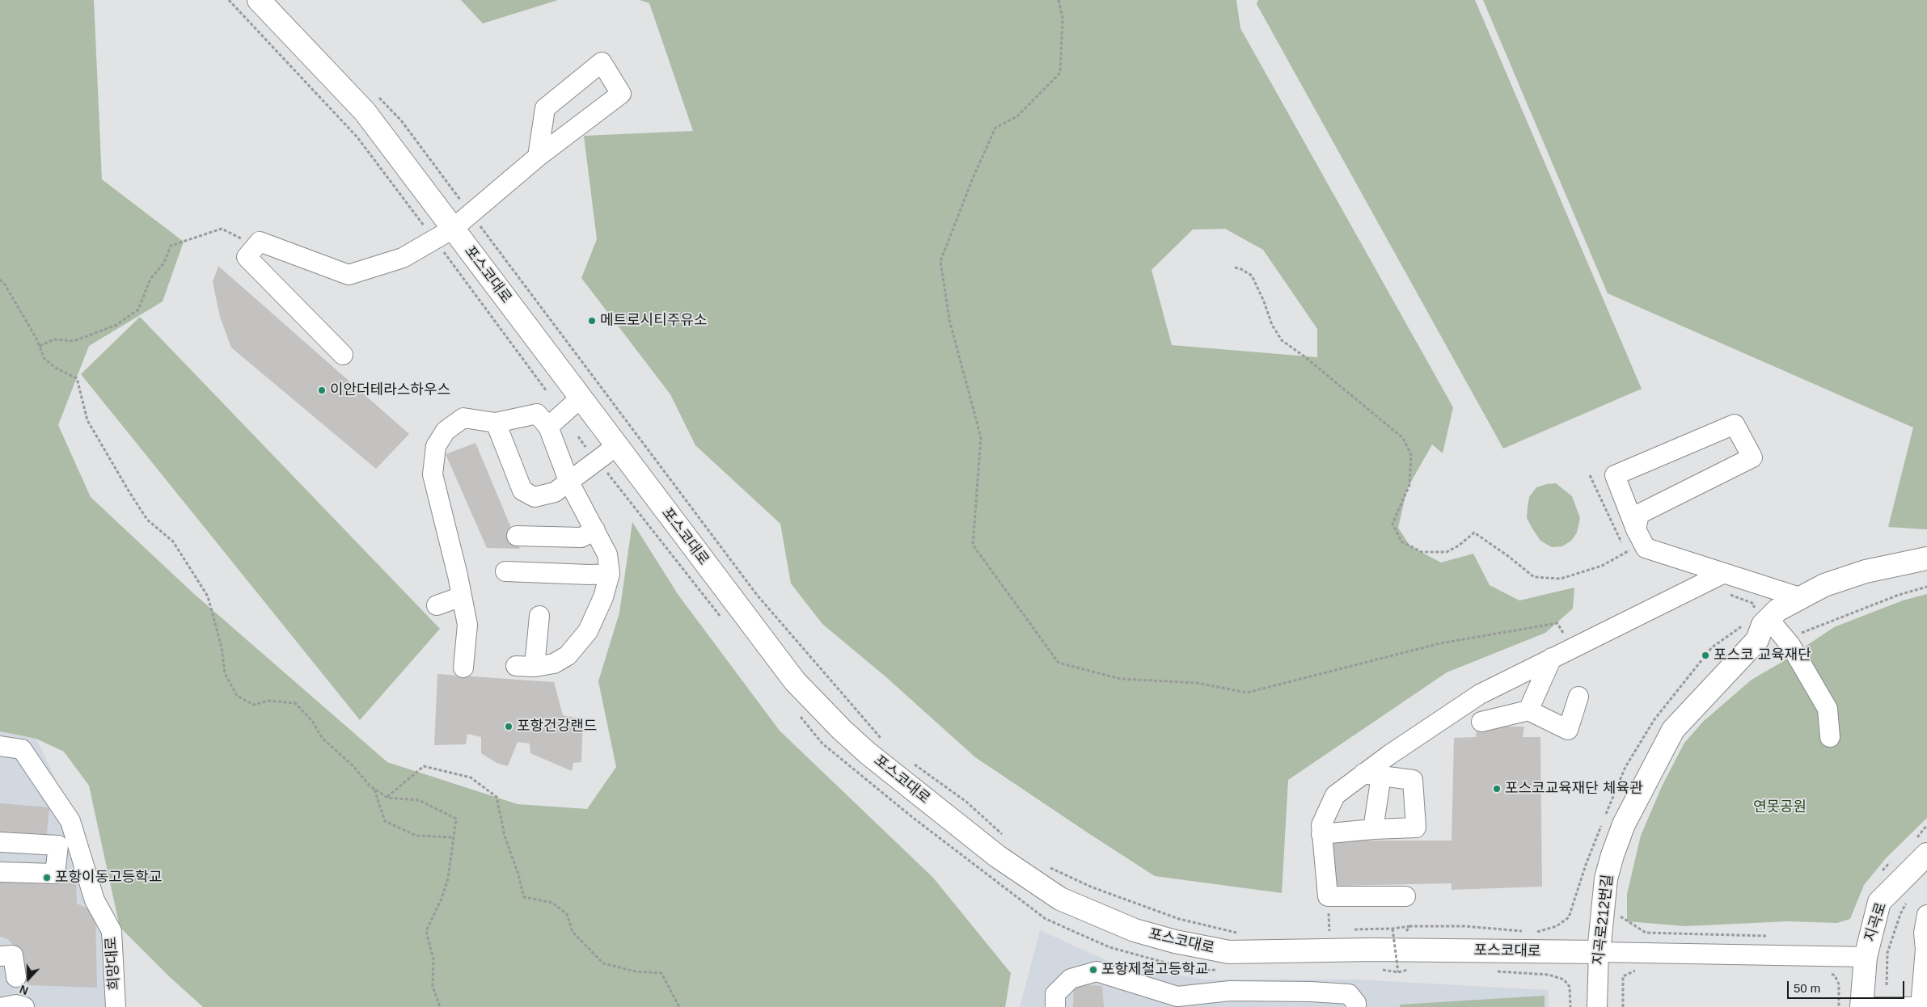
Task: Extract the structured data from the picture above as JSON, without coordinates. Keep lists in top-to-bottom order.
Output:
{
  "streets": {
    "main road": ["포스코대로", "지곡로212번길", "지곡로"],
    "street": ["희망대로"]
  },
  "crossings": [
    ["포스코대로", "지곡로212번길"],
    ["포스코대로", "지곡로"]
  ],
  "parks": ["연못공원"],
  "places": [
    "메트로시티주유소",
    "이안더테라스하우스",
    "포스코 교육재단",
    "포항건강랜드",
    "포스코교육재단 체육관",
    "포항이동고등학교",
    "포항제철고등학교"
  ],
  "scale_bar": "50 m",
  "north": "bottom"
}
